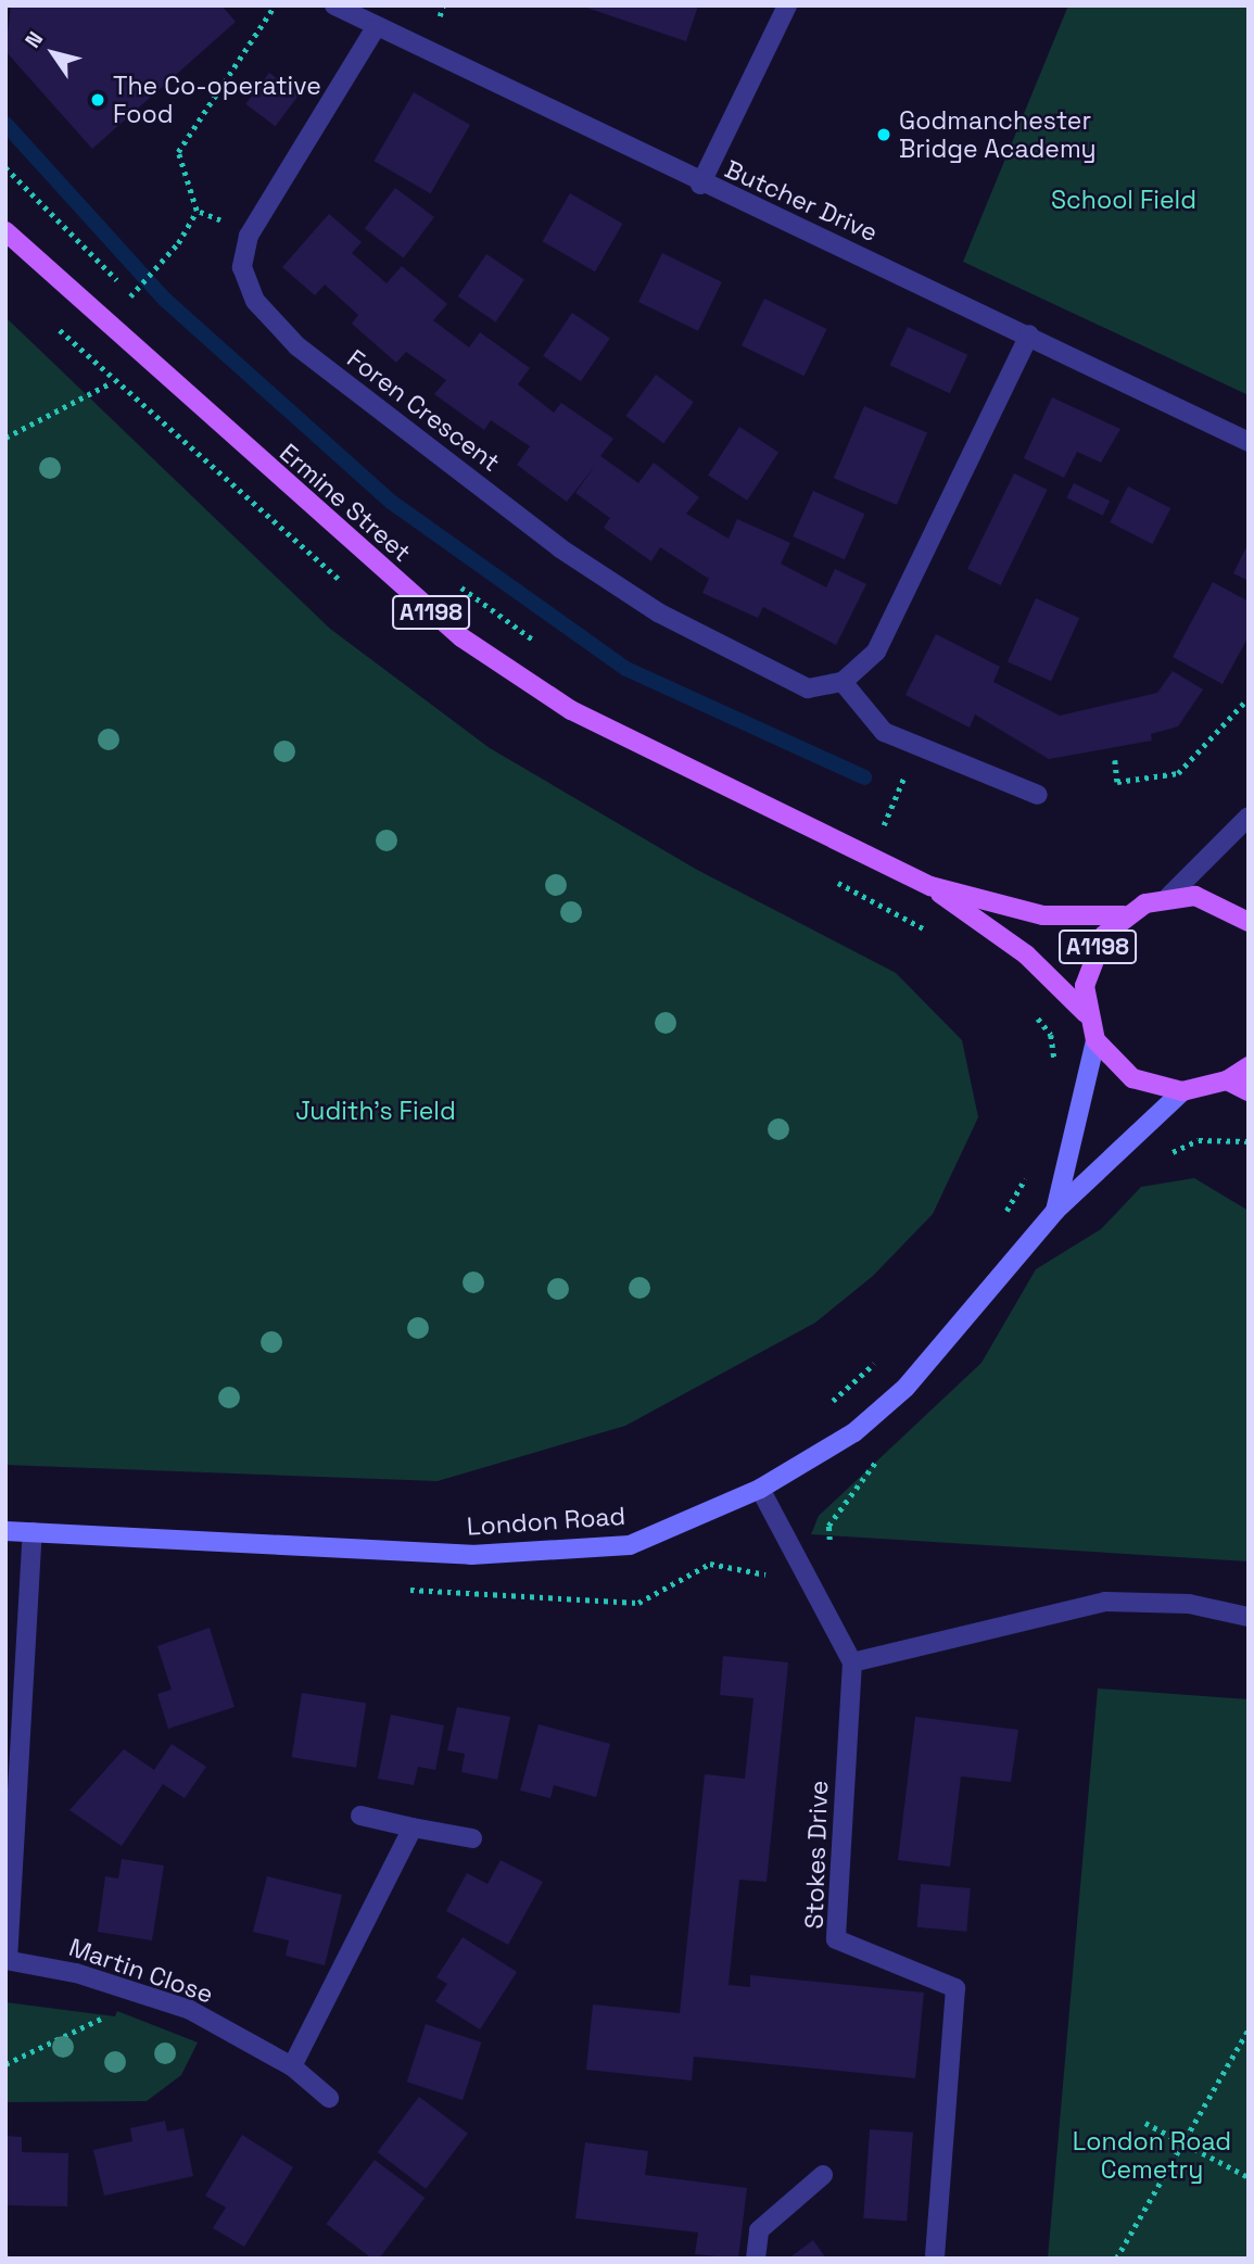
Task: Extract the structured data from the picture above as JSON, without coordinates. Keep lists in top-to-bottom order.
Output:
{
  "streets": {
    "main road": ["Ermine Street", "A1198"],
    "street": [
      "Butcher Drive",
      "Foren Crescent",
      "London Road",
      "Stokes Drive",
      "Martin Close"
    ]
  },
  "crossings": [
    ["Butcher Drive", "Foren Crescent"],
    ["Ermine Street", "A1198"],
    ["A1198", "London Road"],
    ["London Road", "Martin Close"]
  ],
  "parks": ["School Field", "Judith's Field", "London Road Cemetry"],
  "places": ["The Co-operative Food", "Godmanchester Bridge Academy"],
  "north": "top left"
}
